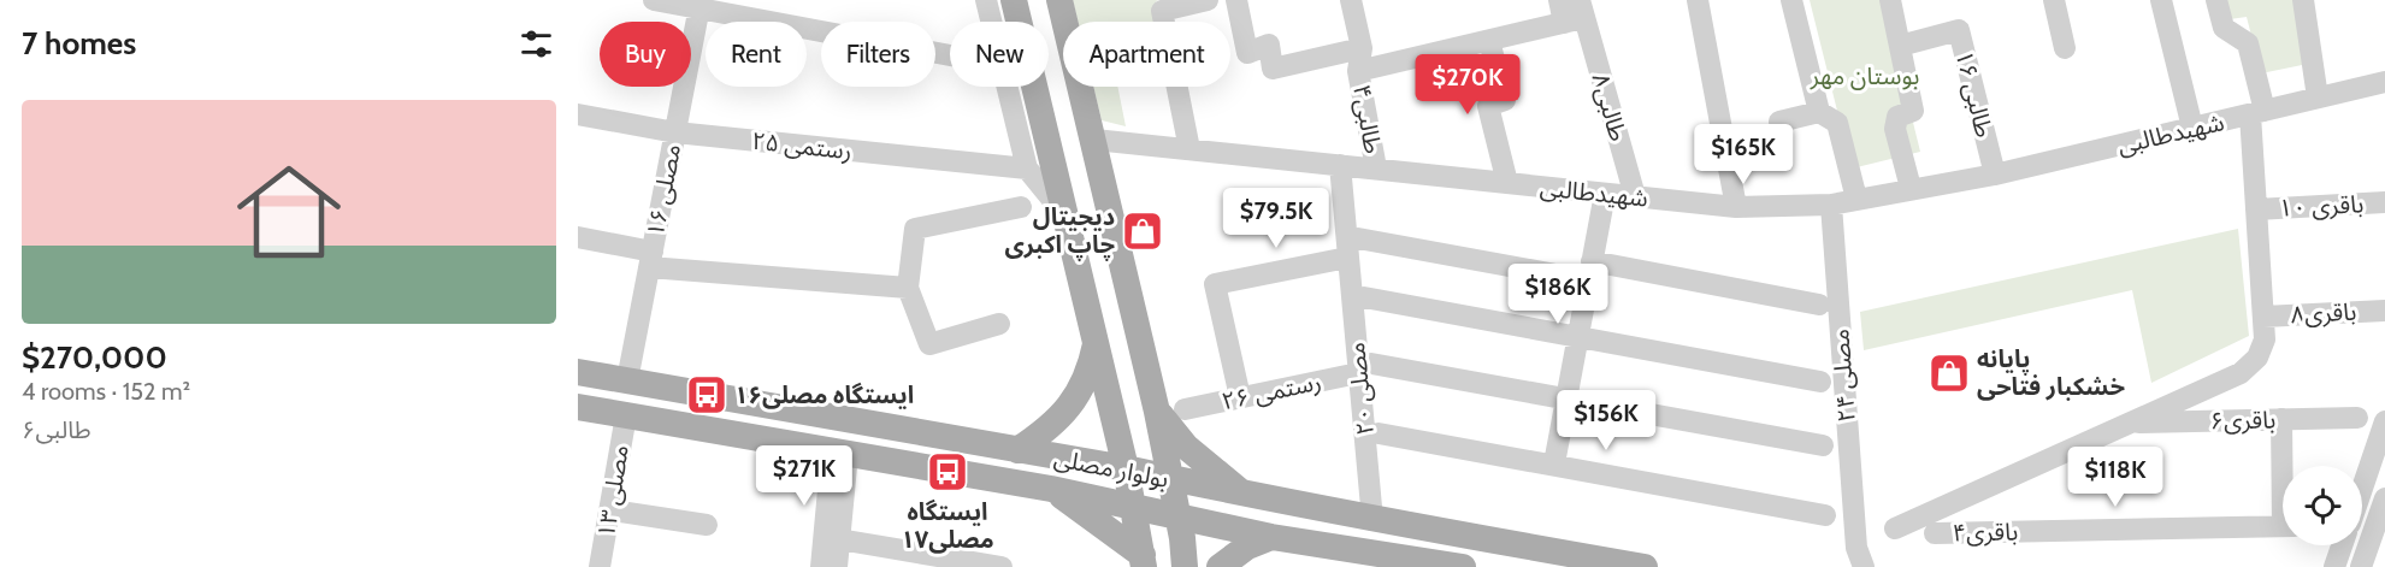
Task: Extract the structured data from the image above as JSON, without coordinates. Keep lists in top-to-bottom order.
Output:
{
  "streets": {
    "main road": ["بولوار مصلی"],
    "street": [
      "طالبی ۱۶",
      "طالبی۸",
      "طالبی۴",
      "شهیدطالبی",
      "رستمی ۲۵",
      "مصلی ۱۶",
      "باقری ۱۰",
      "باقری۸",
      "مصلی ۲۴",
      "مصلی ۲۰",
      "رستمی ۲۶",
      "باقری۶",
      "مصلی ۱۳",
      "باقری۴"
    ]
  },
  "crossings": [
    ["طالبی ۱۶", "شهیدطالبی"],
    ["طالبی۸", "شهیدطالبی"],
    ["طالبی۴", "شهیدطالبی"],
    ["شهیدطالبی", "مصلی ۲۴"],
    ["شهیدطالبی", "مصلی ۲۰"],
    ["رستمی ۲۵", "مصلی ۱۶"],
    ["مصلی ۱۶", "بولوار مصلی"],
    ["مصلی ۲۰", "رستمی ۲۶"],
    ["مصلی ۲۰", "بولوار مصلی"],
    ["بولوار مصلی", "مصلی ۱۳"]
  ],
  "parks": ["بوستان مهر"],
  "places": {
    "shop": ["دیجیتال چاپ اکبری", "پایانه خشکبار فتاحی"],
    "bus stop": ["ایستگاه مصلی۱۶", "ایستگاه مصلی۱۷"]
  },
  "page": {
    "heading": "7 homes",
    "chip": [
      "Buy",
      "Rent",
      "Filters",
      "New",
      "Apartment"
    ],
    "price": [
      "$270K",
      "$165K",
      "$79.5K",
      "$186K",
      "$156K",
      "$271K",
      "$118K"
    ],
    "list": [
      {
        "name": "$270,000",
        "note": "4 rooms · 152 m² · طالبی۶"
      }
    ]
  }
}
